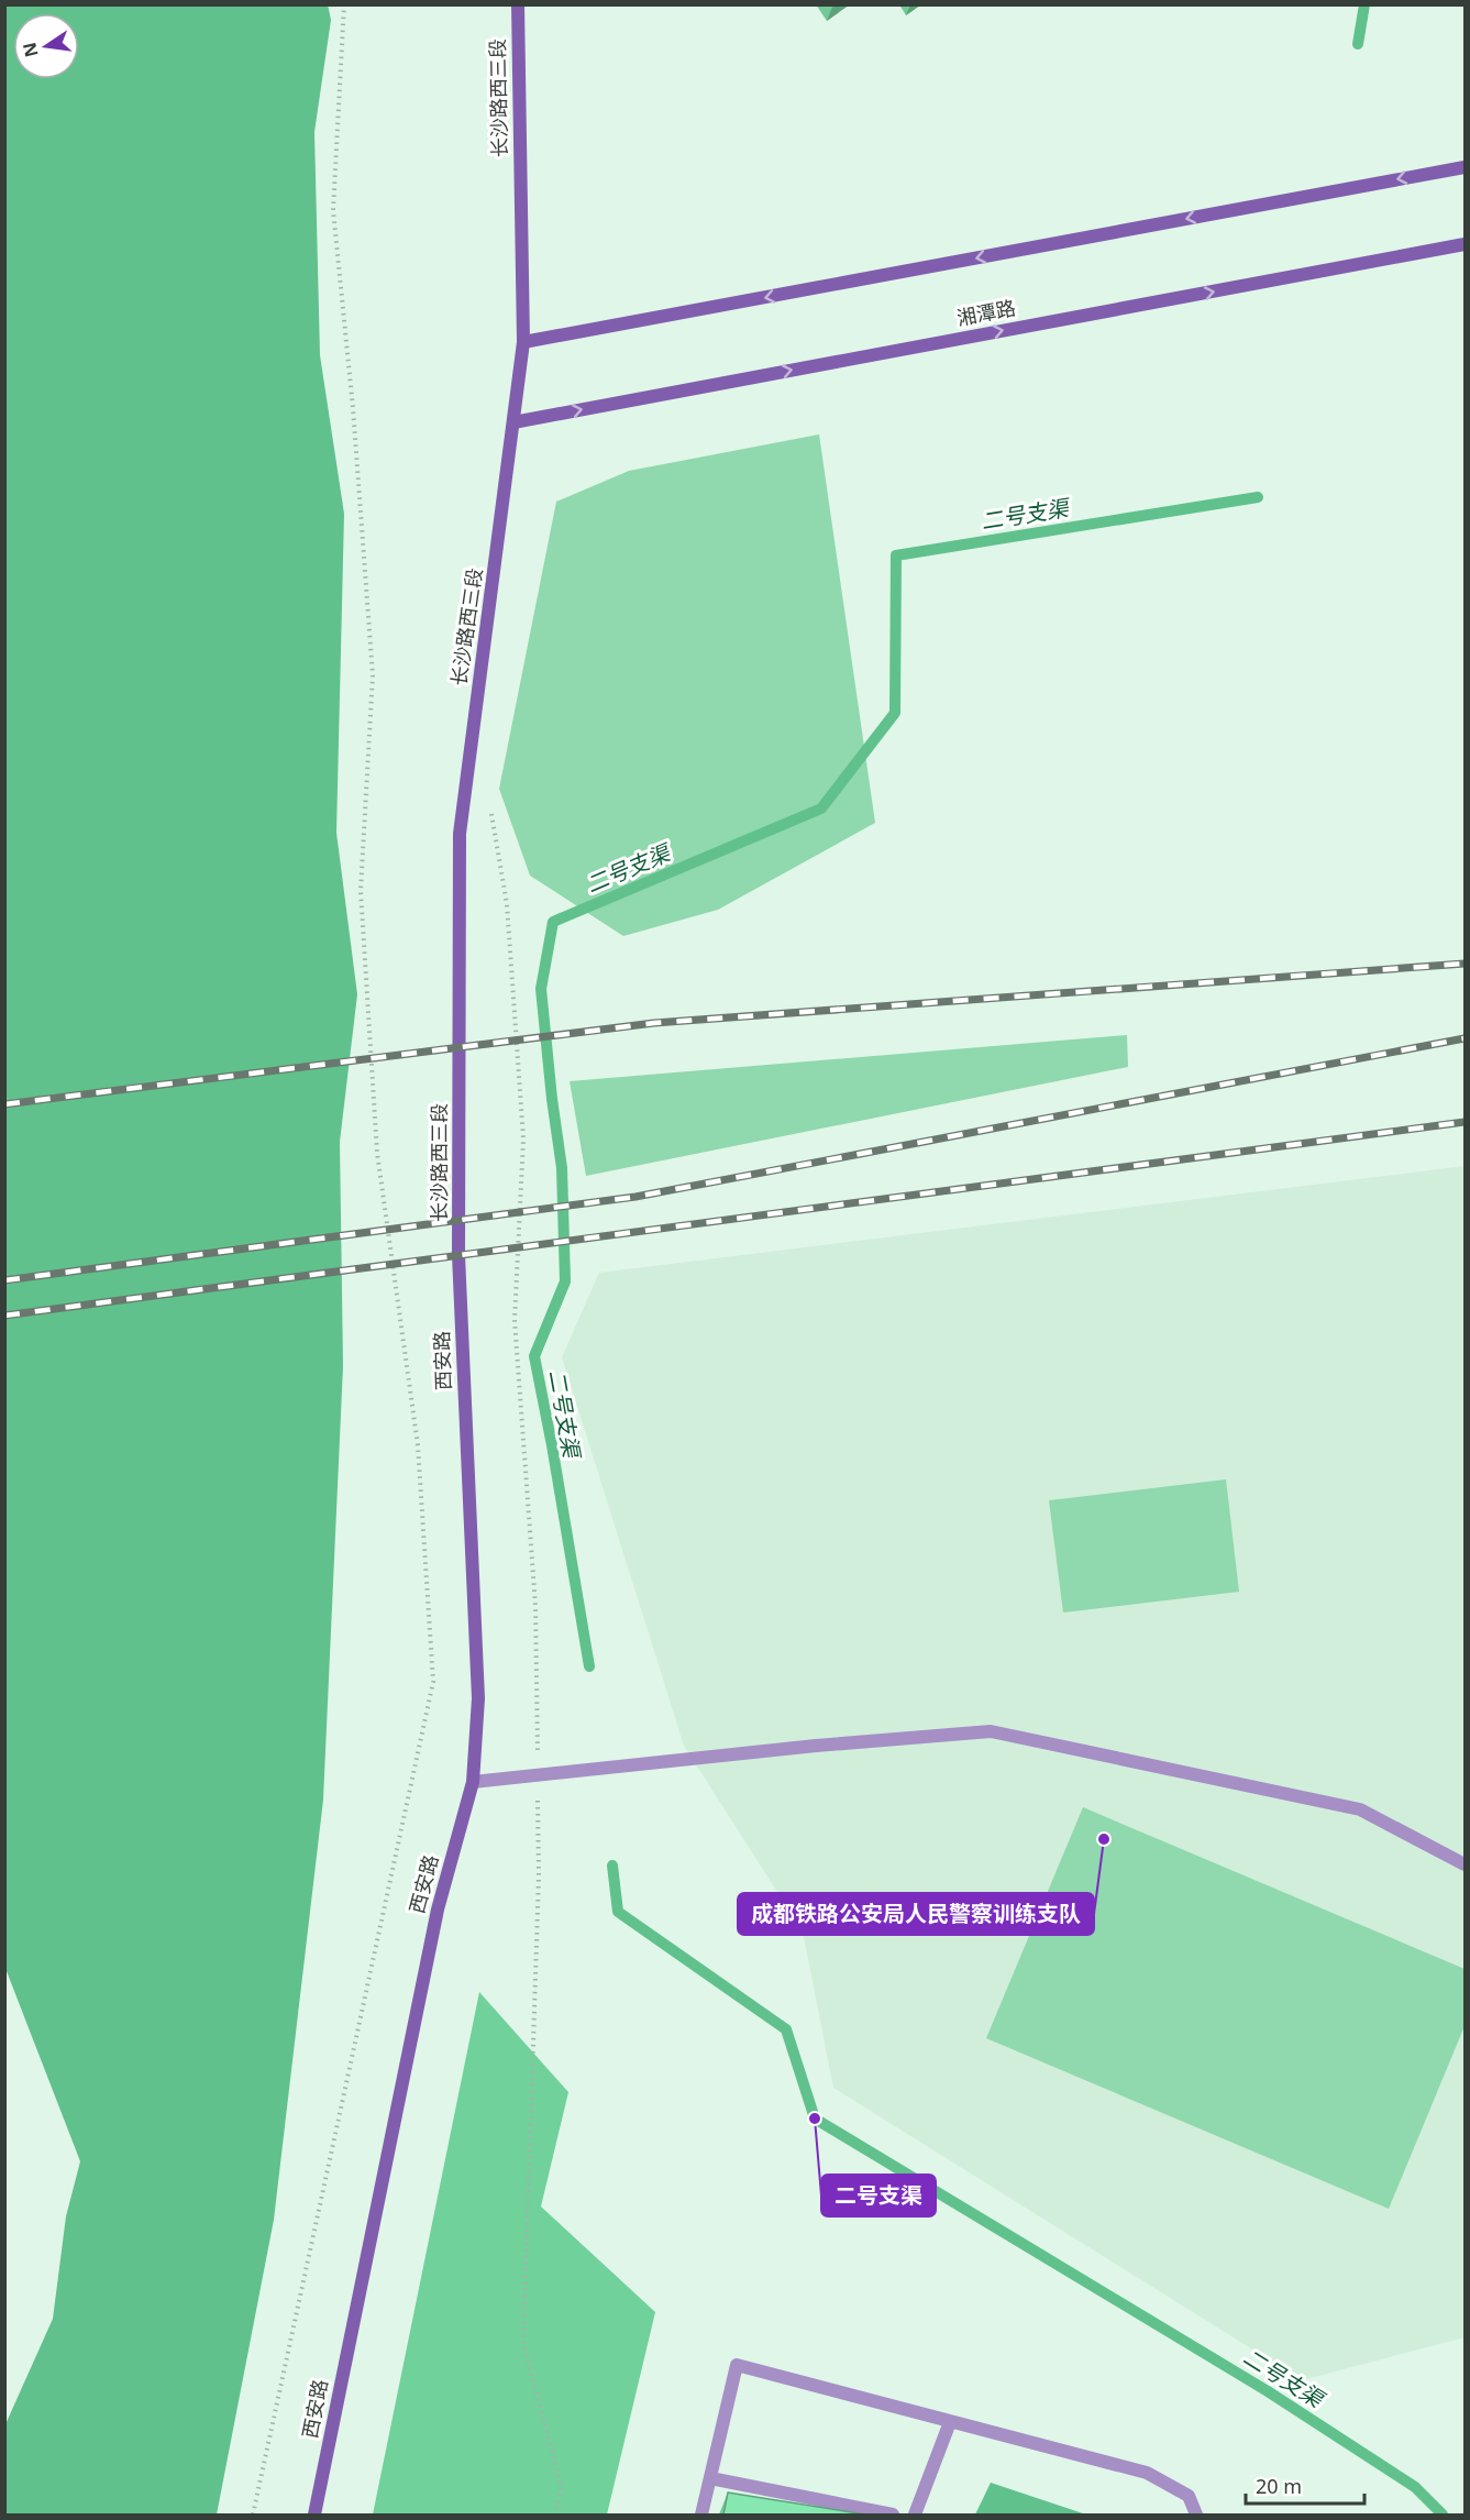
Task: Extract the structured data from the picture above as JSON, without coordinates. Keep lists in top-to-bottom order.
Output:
{
  "streets": {
    "main road": ["长沙路西三段", "湘潭路", "西安路"]
  },
  "crossings": [
    ["长沙路西三段", "湘潭路"],
    ["长沙路西三段", "西安路"]
  ],
  "water": ["二号支渠"],
  "places": ["成都铁路公安局人民警察训练支队", "二号支渠"],
  "scale_bar": "20 m",
  "north": "left"
}
